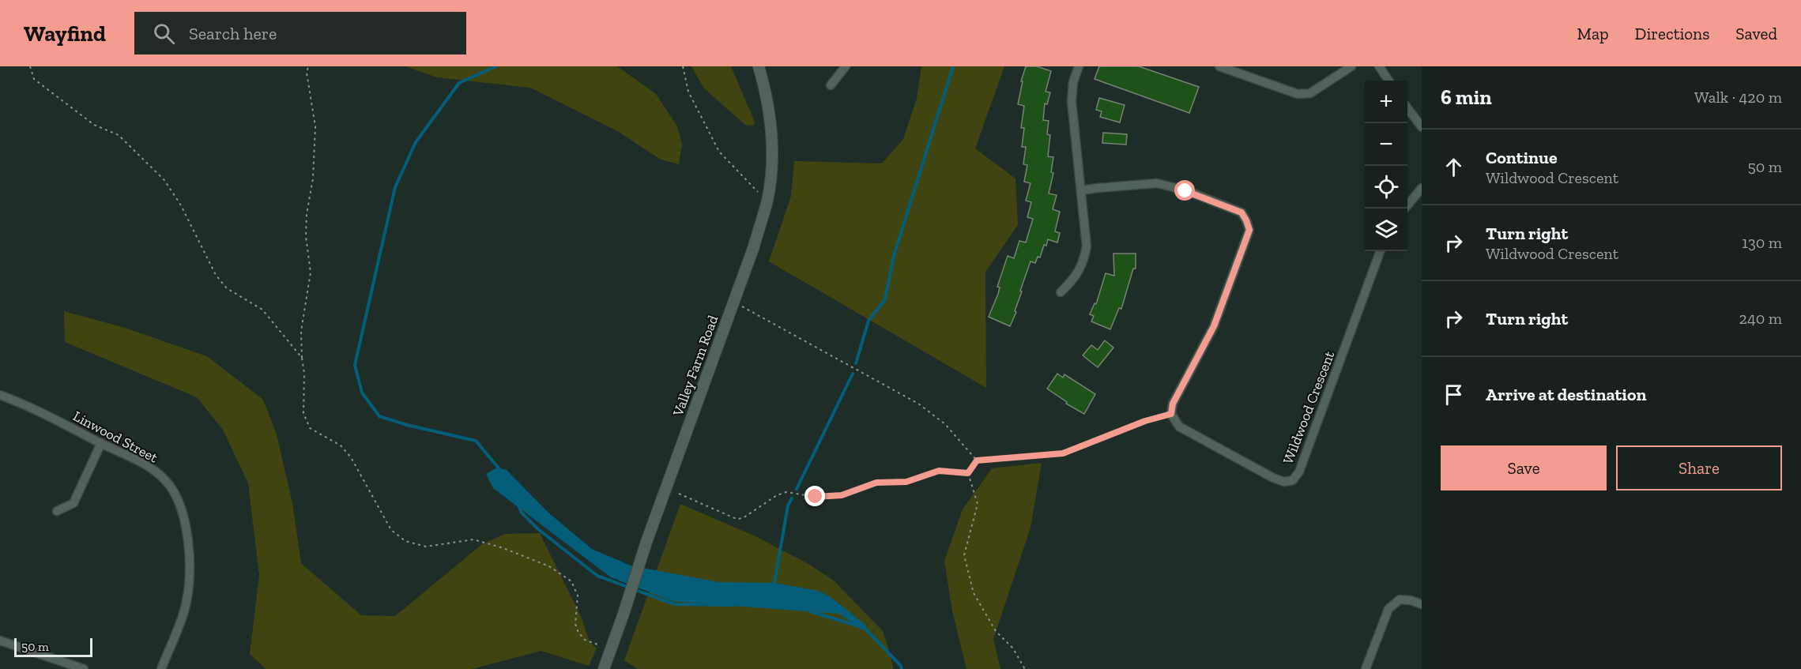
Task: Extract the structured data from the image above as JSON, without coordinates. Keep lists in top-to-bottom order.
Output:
{
  "streets": {
    "street": ["Valley Farm Road", "Wildwood Crescent", "Linwood Street"]
  },
  "scale_bar": "50 m",
  "page": {
    "header": "Wayfind",
    "search": "Search here",
    "nav": ["Map", "Directions", "Saved"],
    "heading": ["6 min", "Walk · 420 m"],
    "map_buttons": ["+", "−"],
    "list": [
      ["Continue", "Wildwood Crescent", "50 m"],
      ["Turn right", "Wildwood Crescent", "130 m"],
      ["Turn right", "240 m"],
      "Arrive at destination"
    ],
    "buttons": ["Save", "Share"],
    "scale": "50 m"
  }
}
